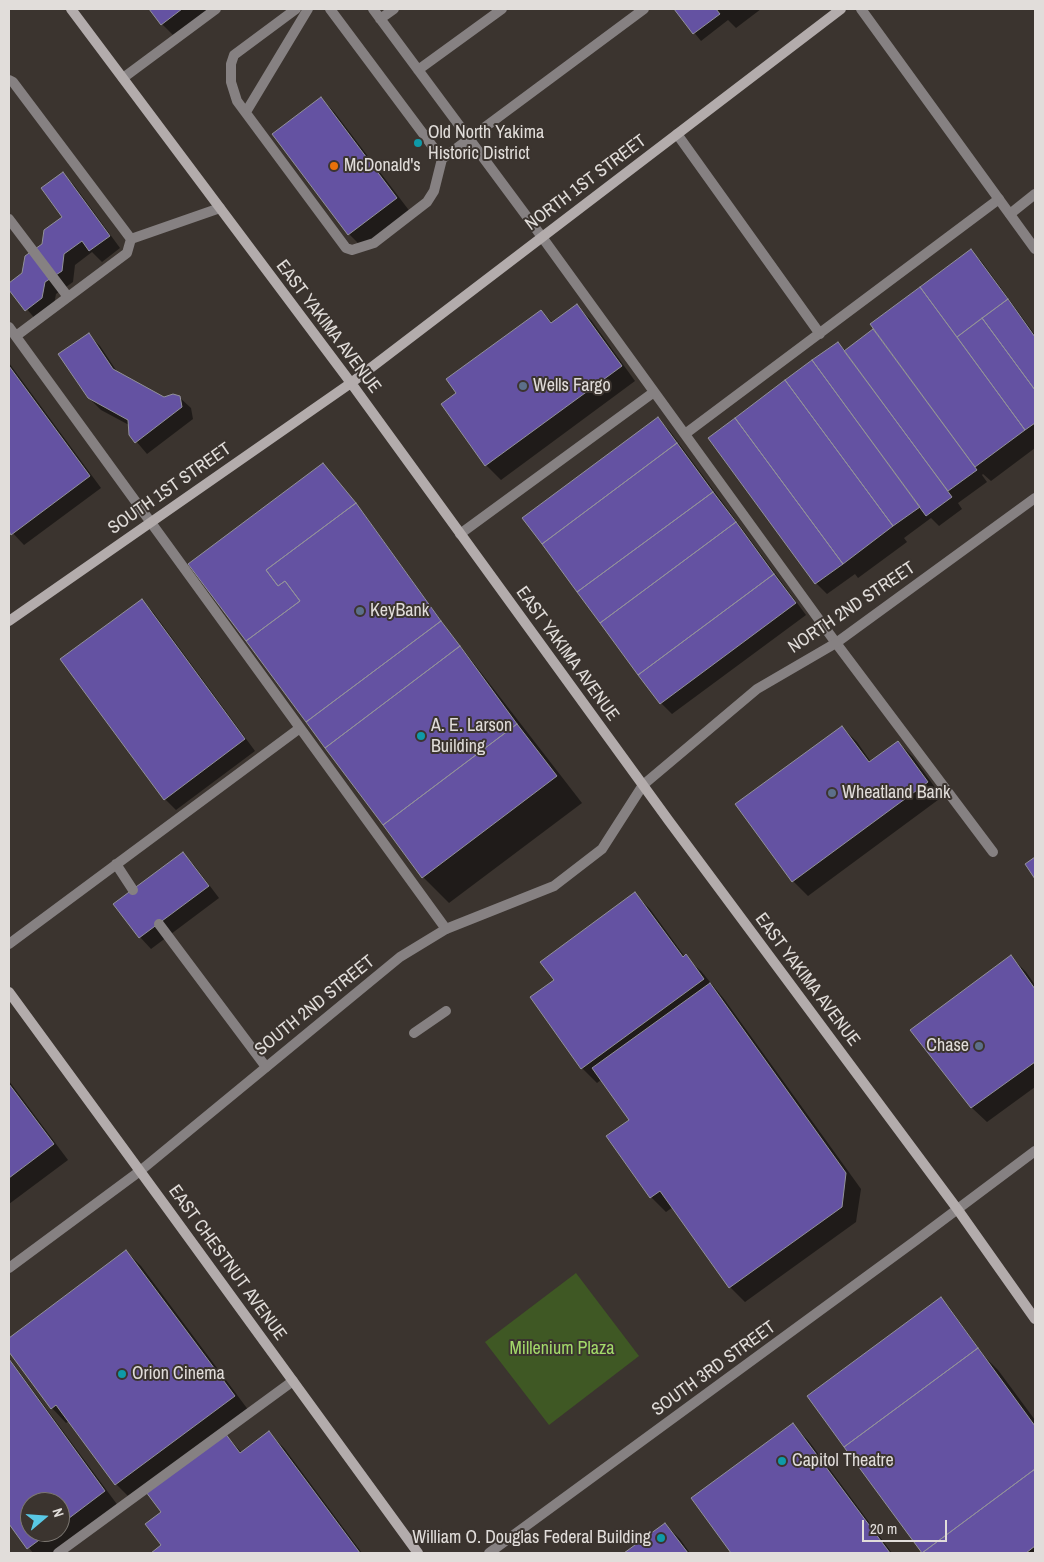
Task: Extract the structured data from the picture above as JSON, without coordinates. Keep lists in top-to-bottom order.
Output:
{
  "streets": {
    "main road": [
      "NORTH 1ST STREET",
      "EAST YAKIMA AVENUE",
      "SOUTH 1ST STREET",
      "EAST CHESTNUT AVENUE"
    ],
    "street": ["NORTH 2ND STREET", "SOUTH 2ND STREET", "SOUTH 3RD STREET"]
  },
  "crossings": [
    ["NORTH 1ST STREET", "EAST YAKIMA AVENUE"],
    ["NORTH 1ST STREET", "SOUTH 1ST STREET"],
    ["EAST YAKIMA AVENUE", "SOUTH 1ST STREET"],
    ["EAST YAKIMA AVENUE", "NORTH 2ND STREET"],
    ["EAST YAKIMA AVENUE", "SOUTH 2ND STREET"],
    ["EAST YAKIMA AVENUE", "SOUTH 3RD STREET"],
    ["NORTH 2ND STREET", "SOUTH 2ND STREET"],
    ["SOUTH 2ND STREET", "EAST CHESTNUT AVENUE"]
  ],
  "parks": ["Millenium Plaza"],
  "places": [
    "Old North Yakima Historic District",
    "McDonald's",
    "Wells Fargo",
    "KeyBank",
    "A. E. Larson Building",
    "Wheatland Bank",
    "Chase",
    "Orion Cinema",
    "Capitol Theatre",
    "William O. Douglas Federal Building"
  ],
  "scale_bar": "20 m",
  "north": "right"
}
